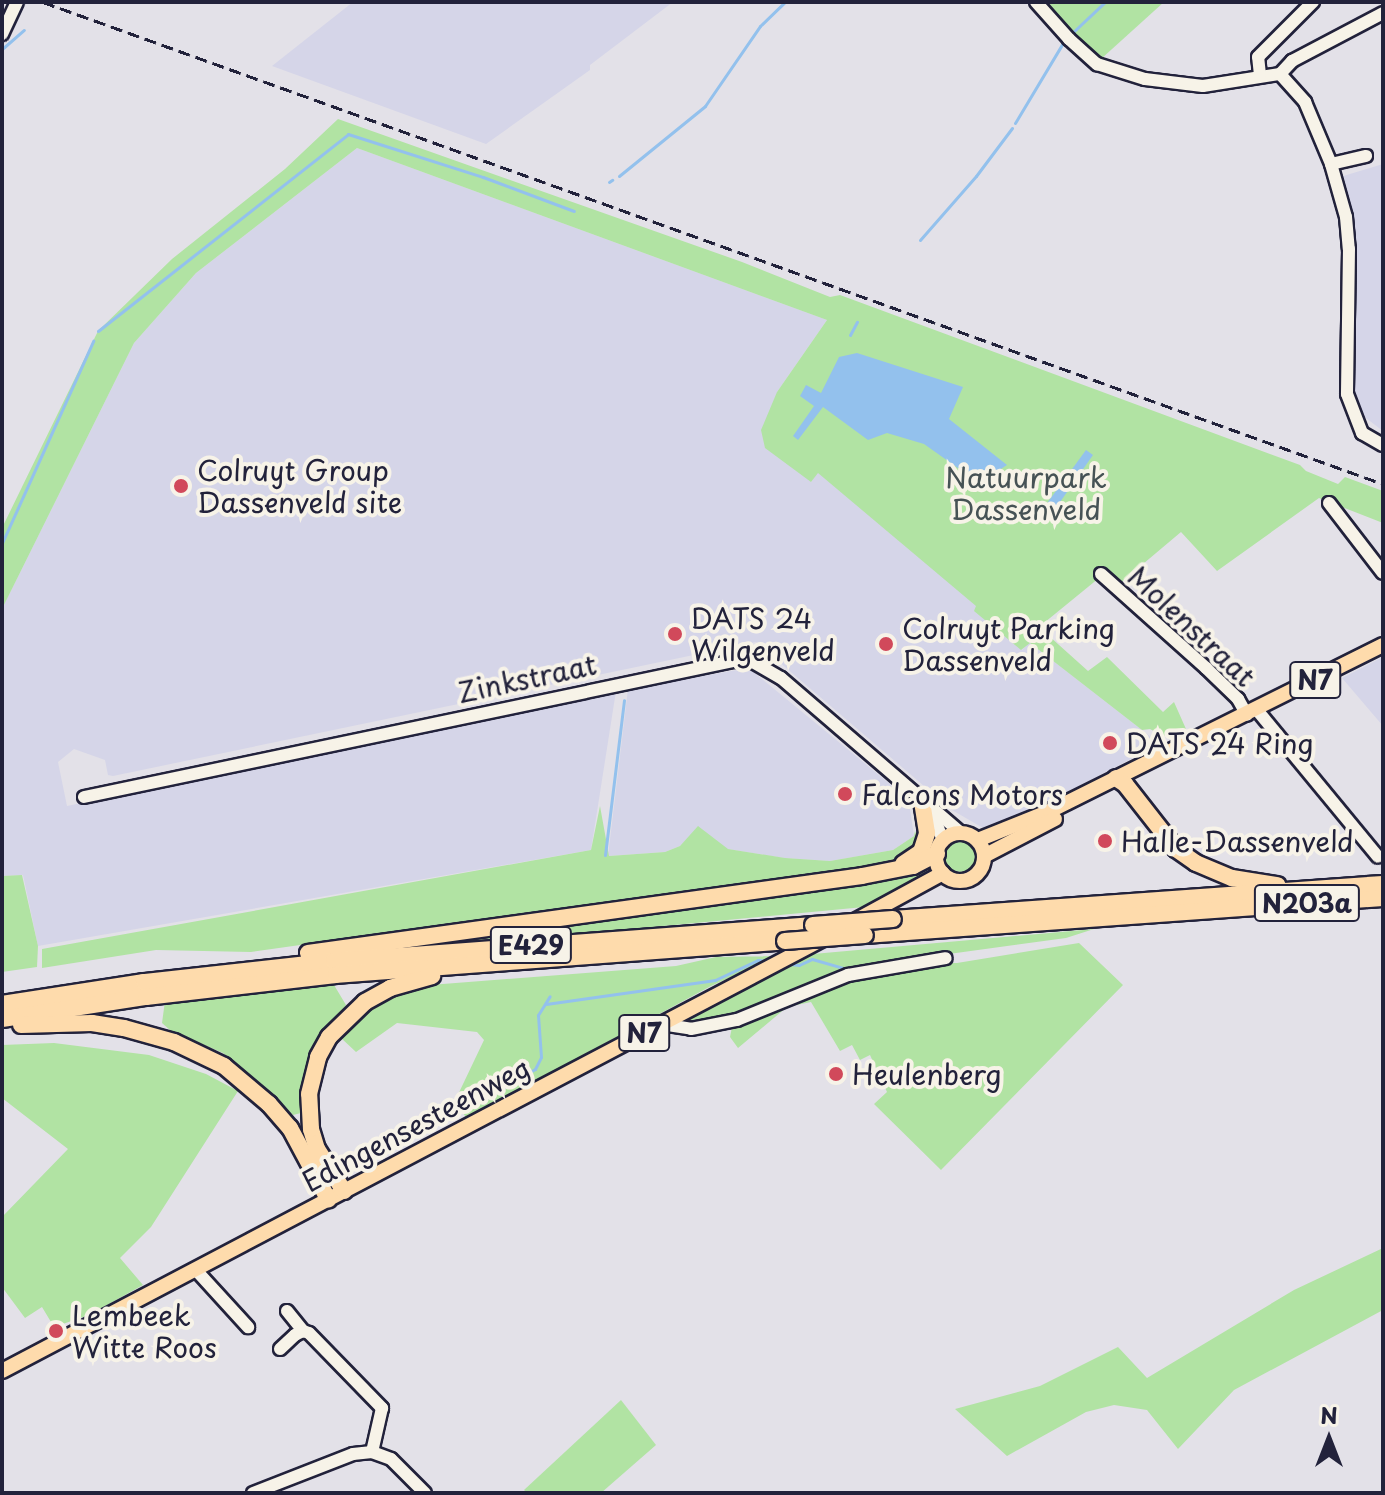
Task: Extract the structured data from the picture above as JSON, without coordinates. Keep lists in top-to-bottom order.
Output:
{
  "streets": {
    "highway": ["N203a", "E429"],
    "main road": ["N7", "Edingensesteenweg"],
    "street": ["Molenstraat", "Zinkstraat"]
  },
  "crossings": [
    ["Molenstraat", "N7"],
    ["Zinkstraat", "N7"],
    ["Zinkstraat", "Edingensesteenweg"],
    ["N7", "Edingensesteenweg"],
    ["N203a", "E429"]
  ],
  "parks": ["Natuurpark Dassenveld"],
  "places": [
    "Colruyt Group Dassenveld site",
    "DATS 24 Wilgenveld",
    "Colruyt Parking Dassenveld",
    "DATS 24 Ring",
    "Falcons Motors",
    "Halle-Dassenveld",
    "Heulenberg",
    "Lembeek Witte Roos"
  ],
  "north": "top"
}
